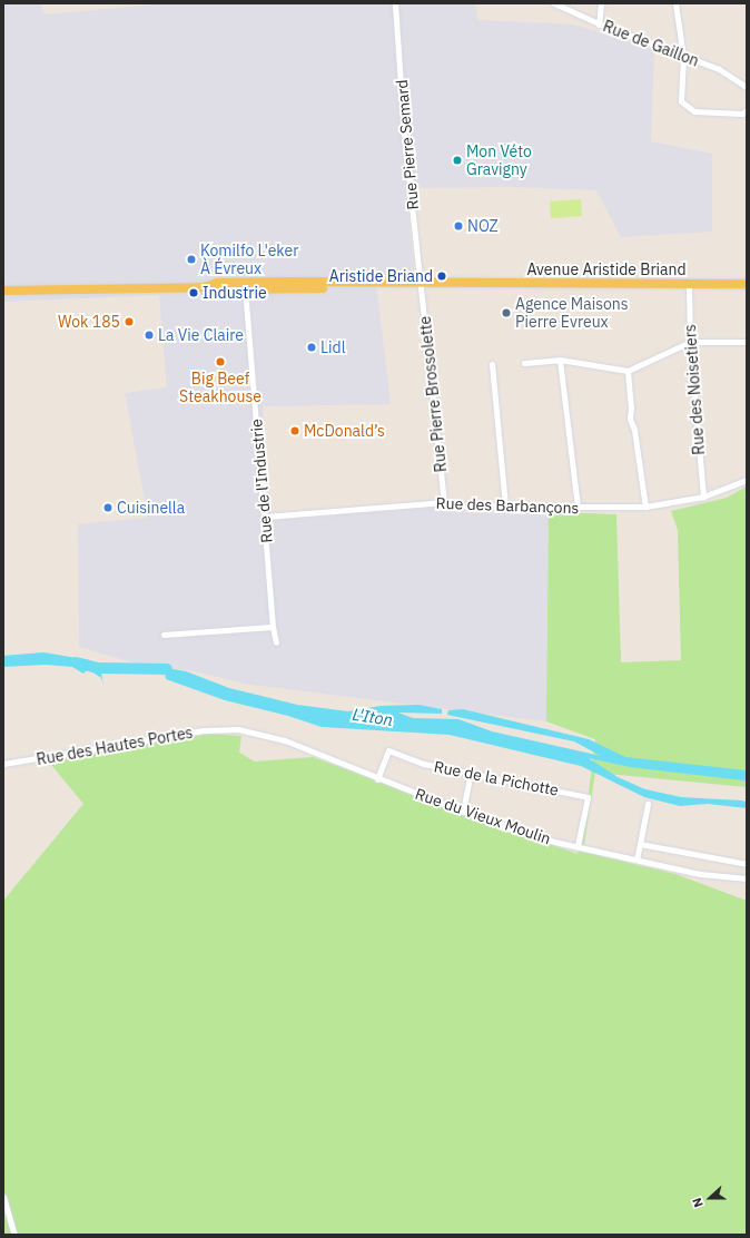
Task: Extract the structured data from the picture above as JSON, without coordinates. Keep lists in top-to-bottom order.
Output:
{
  "streets": {
    "main road": ["Avenue Aristide Briand"],
    "street": [
      "Rue de Gaillon",
      "Rue Pierre Semard",
      "Rue des Noisetiers",
      "Rue Pierre Brossolette",
      "Rue de l'Industrie",
      "Rue des Barbançons",
      "Rue des Hautes Portes",
      "Rue de la Pichotte",
      "Rue du Vieux Moulin"
    ]
  },
  "crossings": [
    ["Rue Pierre Semard", "Avenue Aristide Briand"],
    ["Rue Pierre Semard", "Rue Pierre Brossolette"],
    ["Avenue Aristide Briand", "Rue des Noisetiers"],
    ["Avenue Aristide Briand", "Rue Pierre Brossolette"],
    ["Avenue Aristide Briand", "Rue de l'Industrie"],
    ["Rue des Noisetiers", "Rue des Barbançons"],
    ["Rue Pierre Brossolette", "Rue des Barbançons"],
    ["Rue de l'Industrie", "Rue des Barbançons"],
    ["Rue des Hautes Portes", "Rue du Vieux Moulin"],
    ["Rue de la Pichotte", "Rue du Vieux Moulin"]
  ],
  "water": ["L'Iton"],
  "places": [
    "Mon Véto Gravigny",
    "NOZ",
    "Komilfo L'eker À Évreux",
    "Aristide Briand",
    "Industrie",
    "Agence Maisons Pierre Evreux",
    "Wok 185",
    "La Vie Claire",
    "Lidl",
    "Big Beef Steakhouse",
    "McDonald’s",
    "Cuisinella"
  ],
  "north": "left"
}
